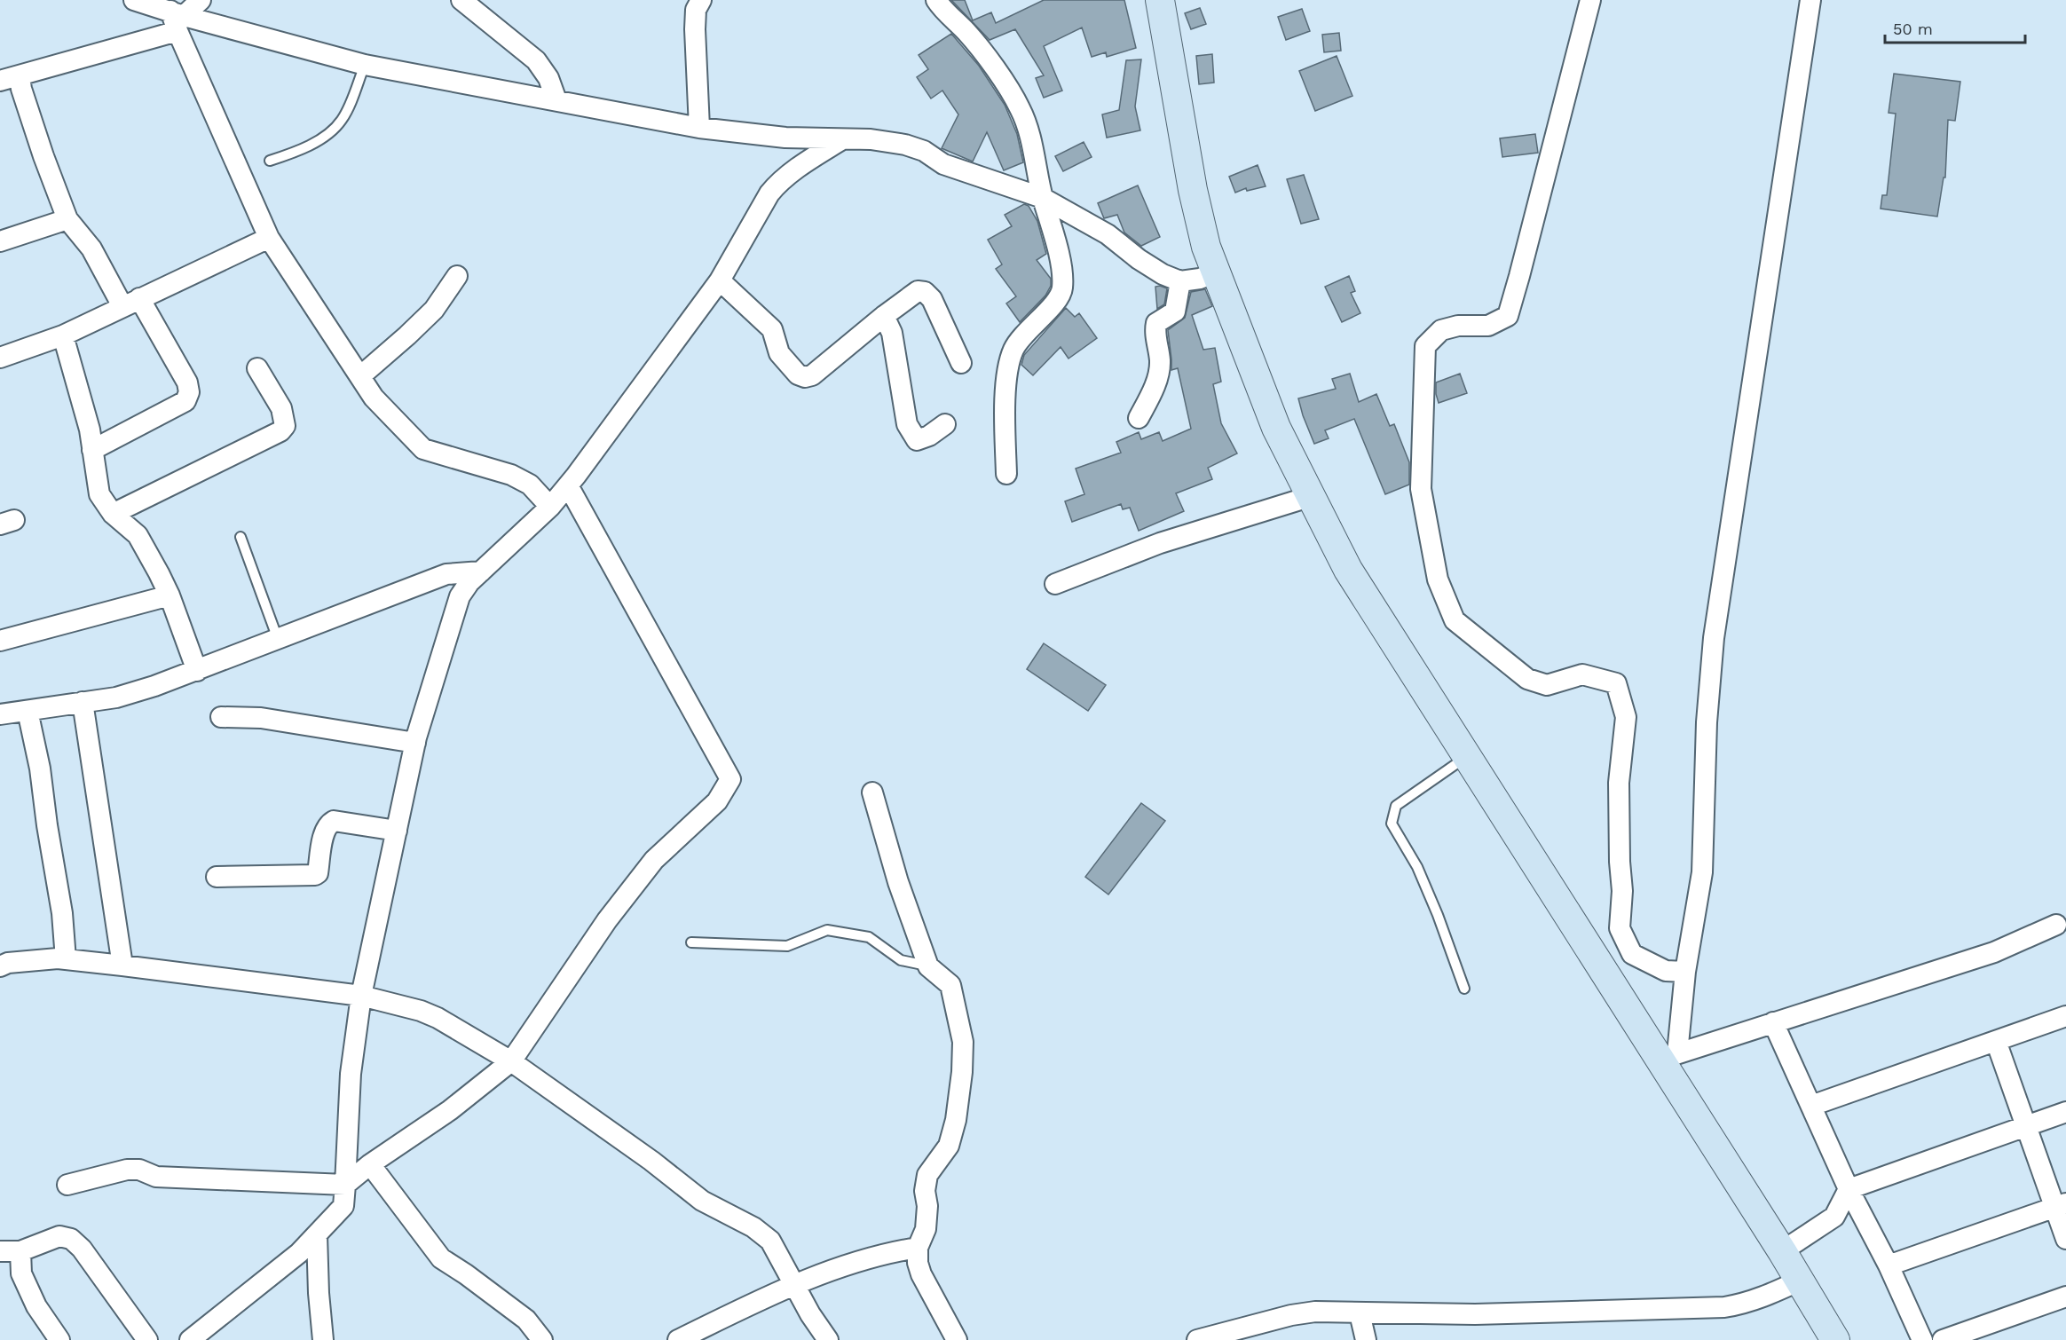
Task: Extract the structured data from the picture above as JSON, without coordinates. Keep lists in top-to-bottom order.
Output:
{
  "scale_bar": "50 m"
}
